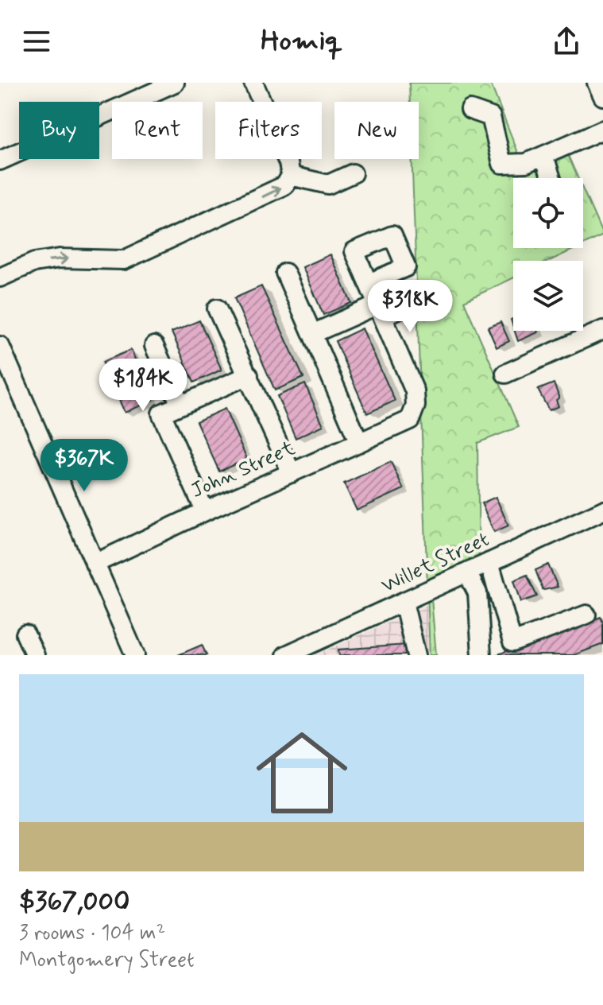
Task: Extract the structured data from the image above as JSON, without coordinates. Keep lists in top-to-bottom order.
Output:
{
  "streets": {
    "street": ["John Street", "Willet Street"]
  },
  "page": {
    "header": "Homiq",
    "chip": [
      "Buy",
      "Rent",
      "Filters",
      "New"
    ],
    "price": ["$318K", "$184K", "$367K"],
    "list": [
      {
        "name": "$367,000",
        "note": "3 rooms · 104 m² · Montgomery Street"
      }
    ]
  }
}
